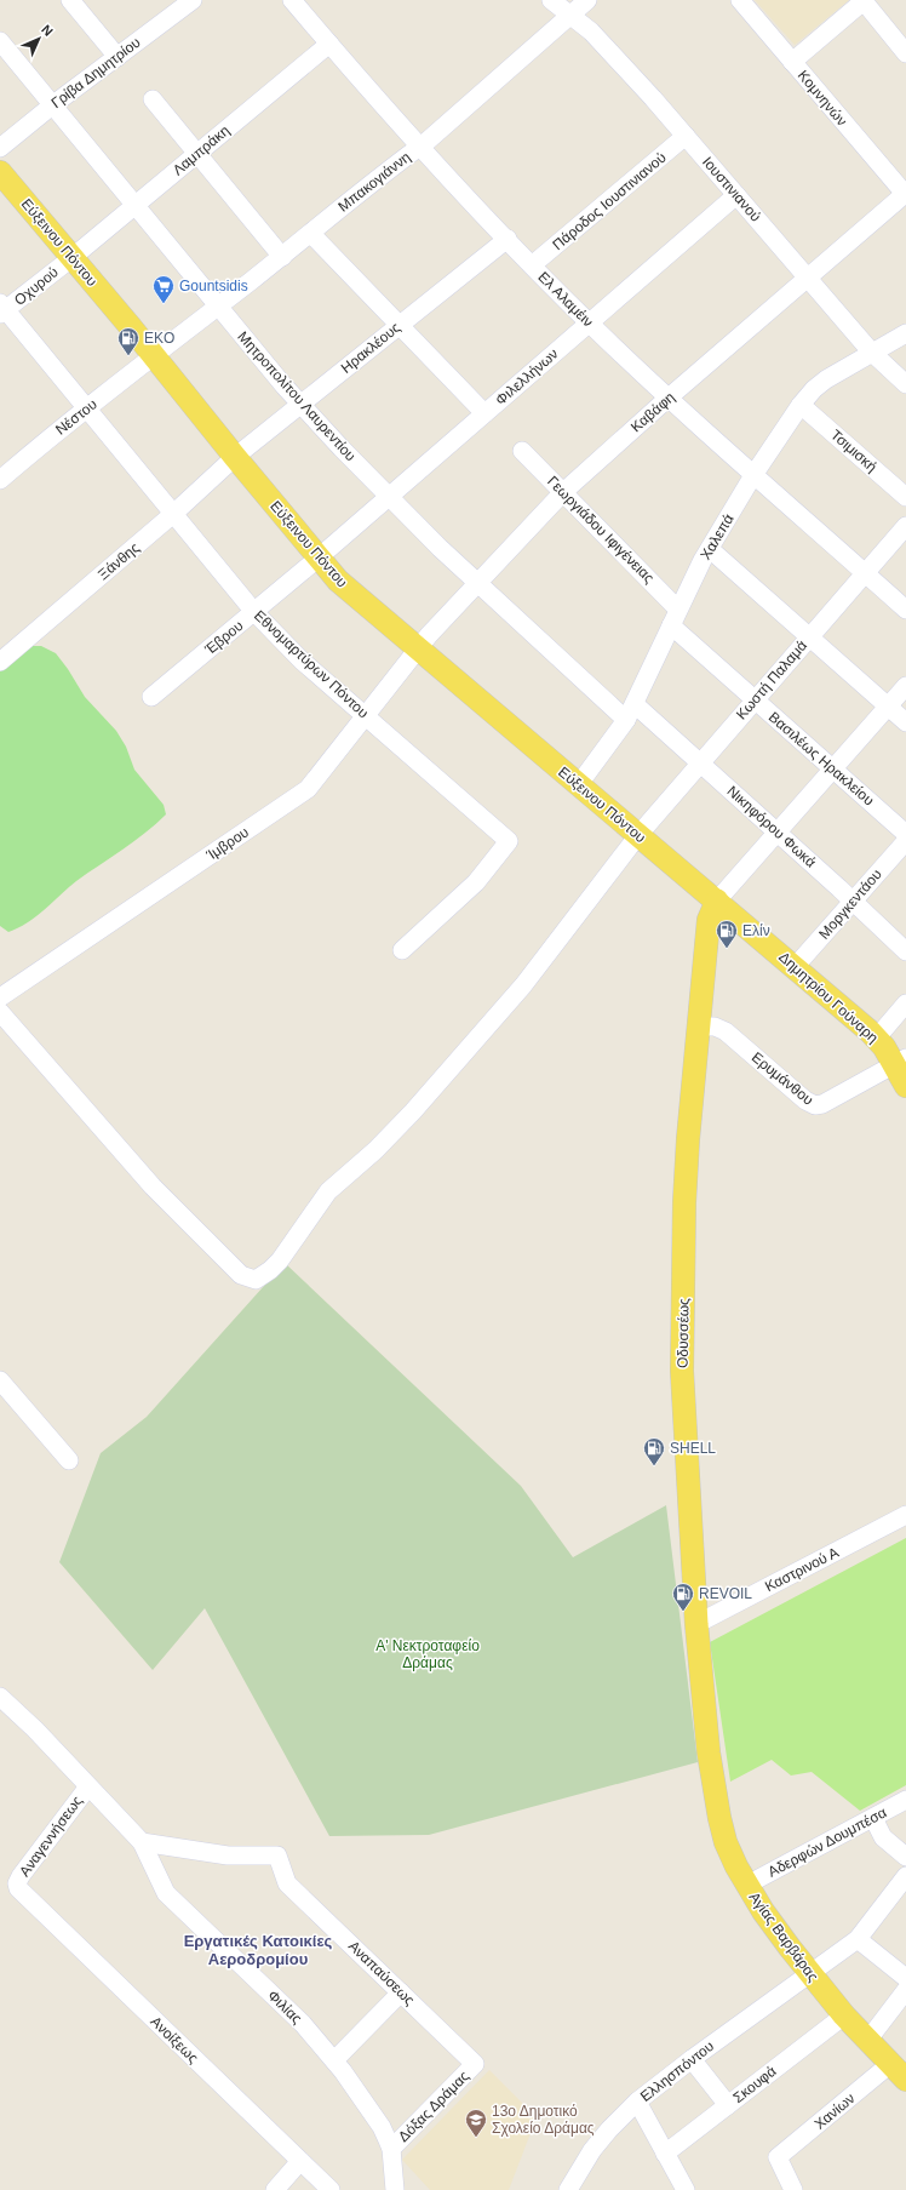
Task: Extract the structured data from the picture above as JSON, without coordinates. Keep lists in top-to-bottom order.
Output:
{
  "streets": {
    "main road": [
      "Εύξεινου Πόντου",
      "Δημητρίου Γούναρη",
      "Οδυσσέως",
      "Αγίας Βαρβάρας"
    ],
    "street": [
      "Γρίβα Δημητρίου",
      "Κομνηνών",
      "Λαμπράκη",
      "Μπακογιάννη",
      "Ιουστινιανού",
      "Πάροδος Ιουστινιανού",
      "Οχυρού",
      "Ελ Αλαμέιν",
      "Ηρακλέους",
      "Φιλελλήνων",
      "Μητροπολίτου Λαυρεντίου",
      "Καβάφη",
      "Νέστου",
      "Τσιμισκή",
      "Γεωργιάδου Ιφιγένειας",
      "Χαλεπά",
      "Ξάνθης",
      "Έβρου",
      "Εθνομαρτύρων Πόντου",
      "Κωστή Παλαμά",
      "Βασιλέως Ηρακλείου",
      "Νικηφόρου Φωκά",
      "Ίμβρου",
      "Μοργκεντάου",
      "Ερυμάνθου",
      "Καστρινού Α",
      "Αναγεννήσεως",
      "Αδερφών Δουμπέσα",
      "Αναπαύσεως",
      "Φιλίας",
      "Ανοίξεως",
      "Ελλησπόντου",
      "Σκουφά",
      "Δόξας Δράμας",
      "Χανίων"
    ]
  },
  "crossings": [
    ["Γρίβα Δημητρίου", "Μητροπολίτου Λαυρεντίου"],
    ["Κομνηνών", "Καβάφη"],
    ["Λαμπράκη", "Εύξεινου Πόντου"],
    ["Λαμπράκη", "Οχυρού"],
    ["Λαμπράκη", "Ελ Αλαμέιν"],
    ["Λαμπράκη", "Μητροπολίτου Λαυρεντίου"],
    ["Μπακογιάννη", "Ιουστινιανού"],
    ["Μπακογιάννη", "Εύξεινου Πόντου"],
    ["Μπακογιάννη", "Ελ Αλαμέιν"],
    ["Μπακογιάννη", "Μητροπολίτου Λαυρεντίου"],
    ["Μπακογιάννη", "Νέστου"],
    ["Ιουστινιανού", "Πάροδος Ιουστινιανού"],
    ["Ιουστινιανού", "Φιλελλήνων"],
    ["Ιουστινιανού", "Καβάφη"],
    ["Ιουστινιανού", "Χαλεπά"],
    ["Πάροδος Ιουστινιανού", "Ελ Αλαμέιν"],
    ["Εύξεινου Πόντου", "Οχυρού"],
    ["Εύξεινου Πόντου", "Ηρακλέους"],
    ["Εύξεινου Πόντου", "Φιλελλήνων"],
    ["Εύξεινου Πόντου", "Καβάφη"],
    ["Εύξεινου Πόντου", "Νέστου"],
    ["Εύξεινου Πόντου", "Χαλεπά"],
    ["Εύξεινου Πόντου", "Ξάνθης"],
    ["Εύξεινου Πόντου", "Έβρου"],
    ["Εύξεινου Πόντου", "Κωστή Παλαμά"],
    ["Εύξεινου Πόντου", "Ίμβρου"],
    ["Εύξεινου Πόντου", "Δημητρίου Γούναρη"],
    ["Εύξεινου Πόντου", "Οδυσσέως"],
    ["Οχυρού", "Εθνομαρτύρων Πόντου"],
    ["Ελ Αλαμέιν", "Ηρακλέους"],
    ["Ελ Αλαμέιν", "Φιλελλήνων"],
    ["Ελ Αλαμέιν", "Καβάφη"],
    ["Ελ Αλαμέιν", "Χαλεπά"],
    ["Ελ Αλαμέιν", "Κωστή Παλαμά"],
    ["Ηρακλέους", "Μητροπολίτου Λαυρεντίου"],
    ["Ηρακλέους", "Ξάνθης"],
    ["Φιλελλήνων", "Μητροπολίτου Λαυρεντίου"],
    ["Φιλελλήνων", "Έβρου"],
    ["Μητροπολίτου Λαυρεντίου", "Καβάφη"],
    ["Μητροπολίτου Λαυρεντίου", "Χαλεπά"],
    ["Καβάφη", "Γεωργιάδου Ιφιγένειας"],
    ["Καβάφη", "Ίμβρου"],
    ["Νέστου", "Εθνομαρτύρων Πόντου"],
    ["Τσιμισκή", "Χαλεπά"],
    ["Γεωργιάδου Ιφιγένειας", "Χαλεπά"],
    ["Γεωργιάδου Ιφιγένειας", "Βασιλέως Ηρακλείου"],
    ["Χαλεπά", "Βασιλέως Ηρακλείου"],
    ["Χαλεπά", "Νικηφόρου Φωκά"],
    ["Ξάνθης", "Εθνομαρτύρων Πόντου"],
    ["Έβρου", "Εθνομαρτύρων Πόντου"],
    ["Εθνομαρτύρων Πόντου", "Ίμβρου"],
    ["Κωστή Παλαμά", "Βασιλέως Ηρακλείου"],
    ["Κωστή Παλαμά", "Νικηφόρου Φωκά"],
    ["Νικηφόρου Φωκά", "Μοργκεντάου"],
    ["Μοργκεντάου", "Δημητρίου Γούναρη"],
    ["Δημητρίου Γούναρη", "Ερυμάνθου"],
    ["Δημητρίου Γούναρη", "Οδυσσέως"],
    ["Ερυμάνθου", "Οδυσσέως"],
    ["Οδυσσέως", "Καστρινού Α"],
    ["Οδυσσέως", "Αγίας Βαρβάρας"],
    ["Αναγεννήσεως", "Φιλίας"],
    ["Αναγεννήσεως", "Ανοίξεως"],
    ["Αδερφών Δουμπέσα", "Αγίας Βαρβάρας"],
    ["Αγίας Βαρβάρας", "Ελλησπόντου"],
    ["Αγίας Βαρβάρας", "Σκουφά"],
    ["Αγίας Βαρβάρας", "Χανίων"],
    ["Αναπαύσεως", "Φιλίας"],
    ["Αναπαύσεως", "Δόξας Δράμας"],
    ["Φιλίας", "Δόξας Δράμας"]
  ],
  "districts": ["Εργατικές Κατοικίες Αεροδρομίου"],
  "parks": ["Α' Νεκτροταφείο Δράμας"],
  "places": {
    "supermarket": ["Gountsidis"],
    "fuel station": [
      "EKO",
      "Ελίν",
      "SHELL",
      "REVOIL"
    ],
    "school or university": ["13ο Δημοτικό Σχολείο Δράμας"]
  },
  "north": "top right"
}
